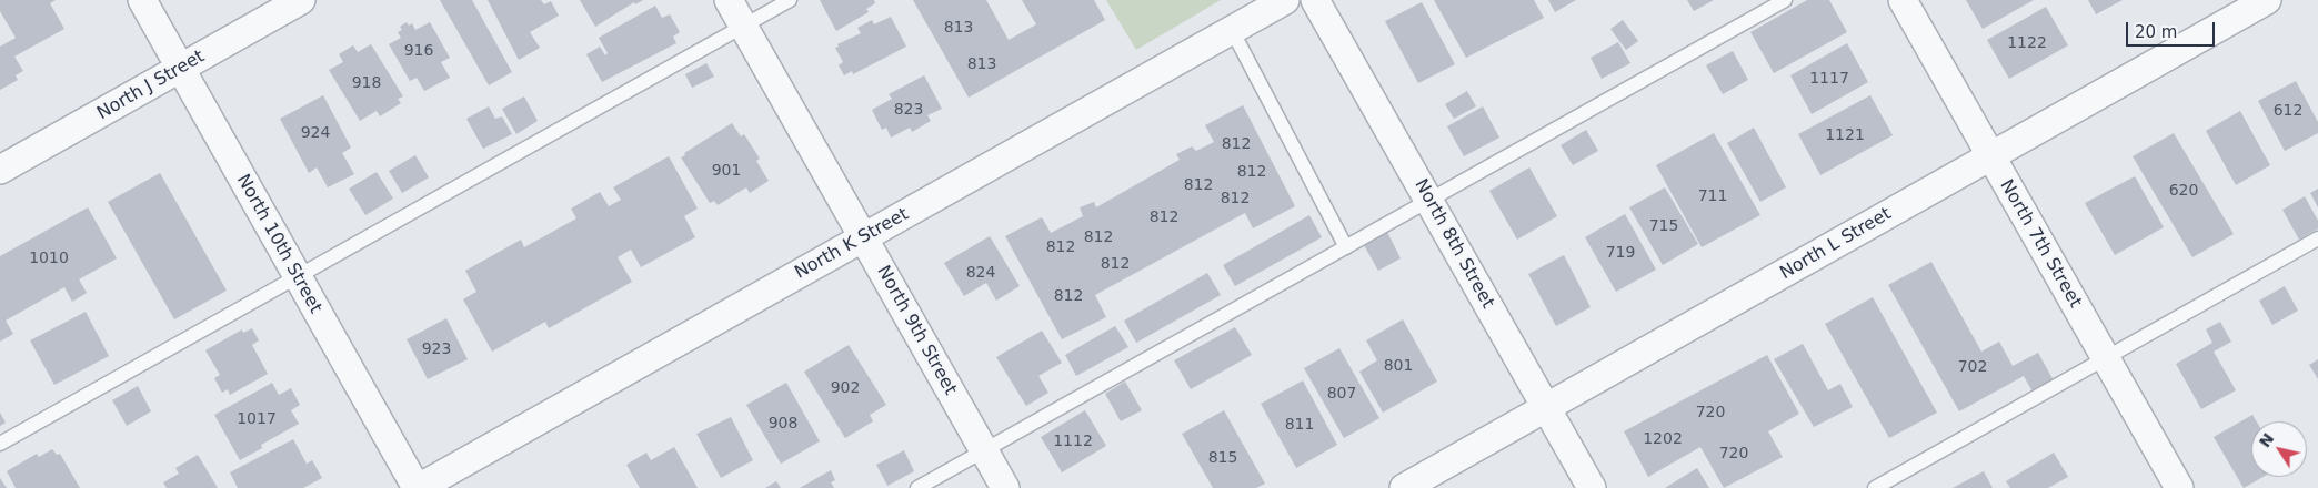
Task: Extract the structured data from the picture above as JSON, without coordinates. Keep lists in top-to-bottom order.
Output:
{
  "streets": {
    "street": [
      "North J Street",
      "North 10th Street",
      "North K Street",
      "North 8th Street",
      "North L Street",
      "North 7th Street",
      "North 9th Street"
    ]
  },
  "crossings": [
    ["North J Street", "North 10th Street"],
    ["North 10th Street", "North K Street"],
    ["North K Street", "North 9th Street"],
    ["North 8th Street", "North L Street"],
    ["North L Street", "North 7th Street"]
  ],
  "house_numbers": [
    "813",
    "1122",
    "916",
    "813",
    "1117",
    "918",
    "823",
    "612",
    "924",
    "1121",
    "812",
    "901",
    "812",
    "812",
    "620",
    "711",
    "812",
    "812",
    "715",
    "812",
    "812",
    "719",
    "1010",
    "812",
    "824",
    "812",
    "923",
    "801",
    "702",
    "902",
    "807",
    "720",
    "1017",
    "908",
    "811",
    "1202",
    "1112",
    "720",
    "815"
  ],
  "scale_bar": "20 m",
  "north": "top left"
}
